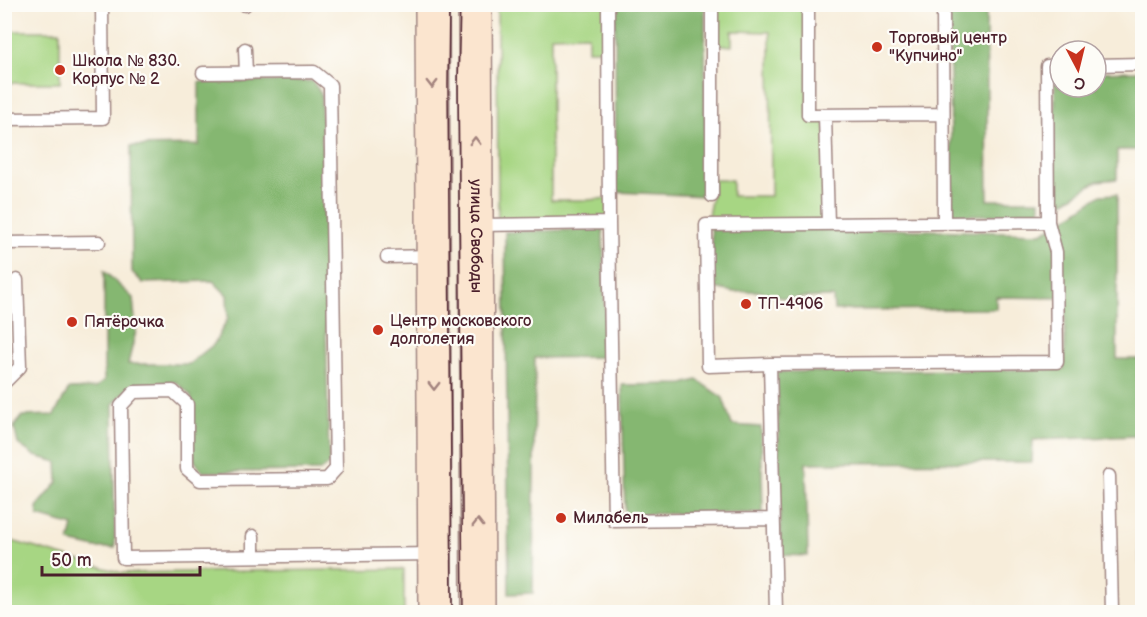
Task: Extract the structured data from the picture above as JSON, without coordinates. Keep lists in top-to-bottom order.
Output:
{
  "streets": {
    "main road": ["улица Свободы"]
  },
  "places": [
    "Торговый центр \"Купчино\"",
    "Школа № 830. Корпус № 2",
    "ТП-4906",
    "Пятёрочка",
    "Центр московского долголетия",
    "Милабель"
  ],
  "scale_bar": "50 m",
  "north": "bottom"
}
